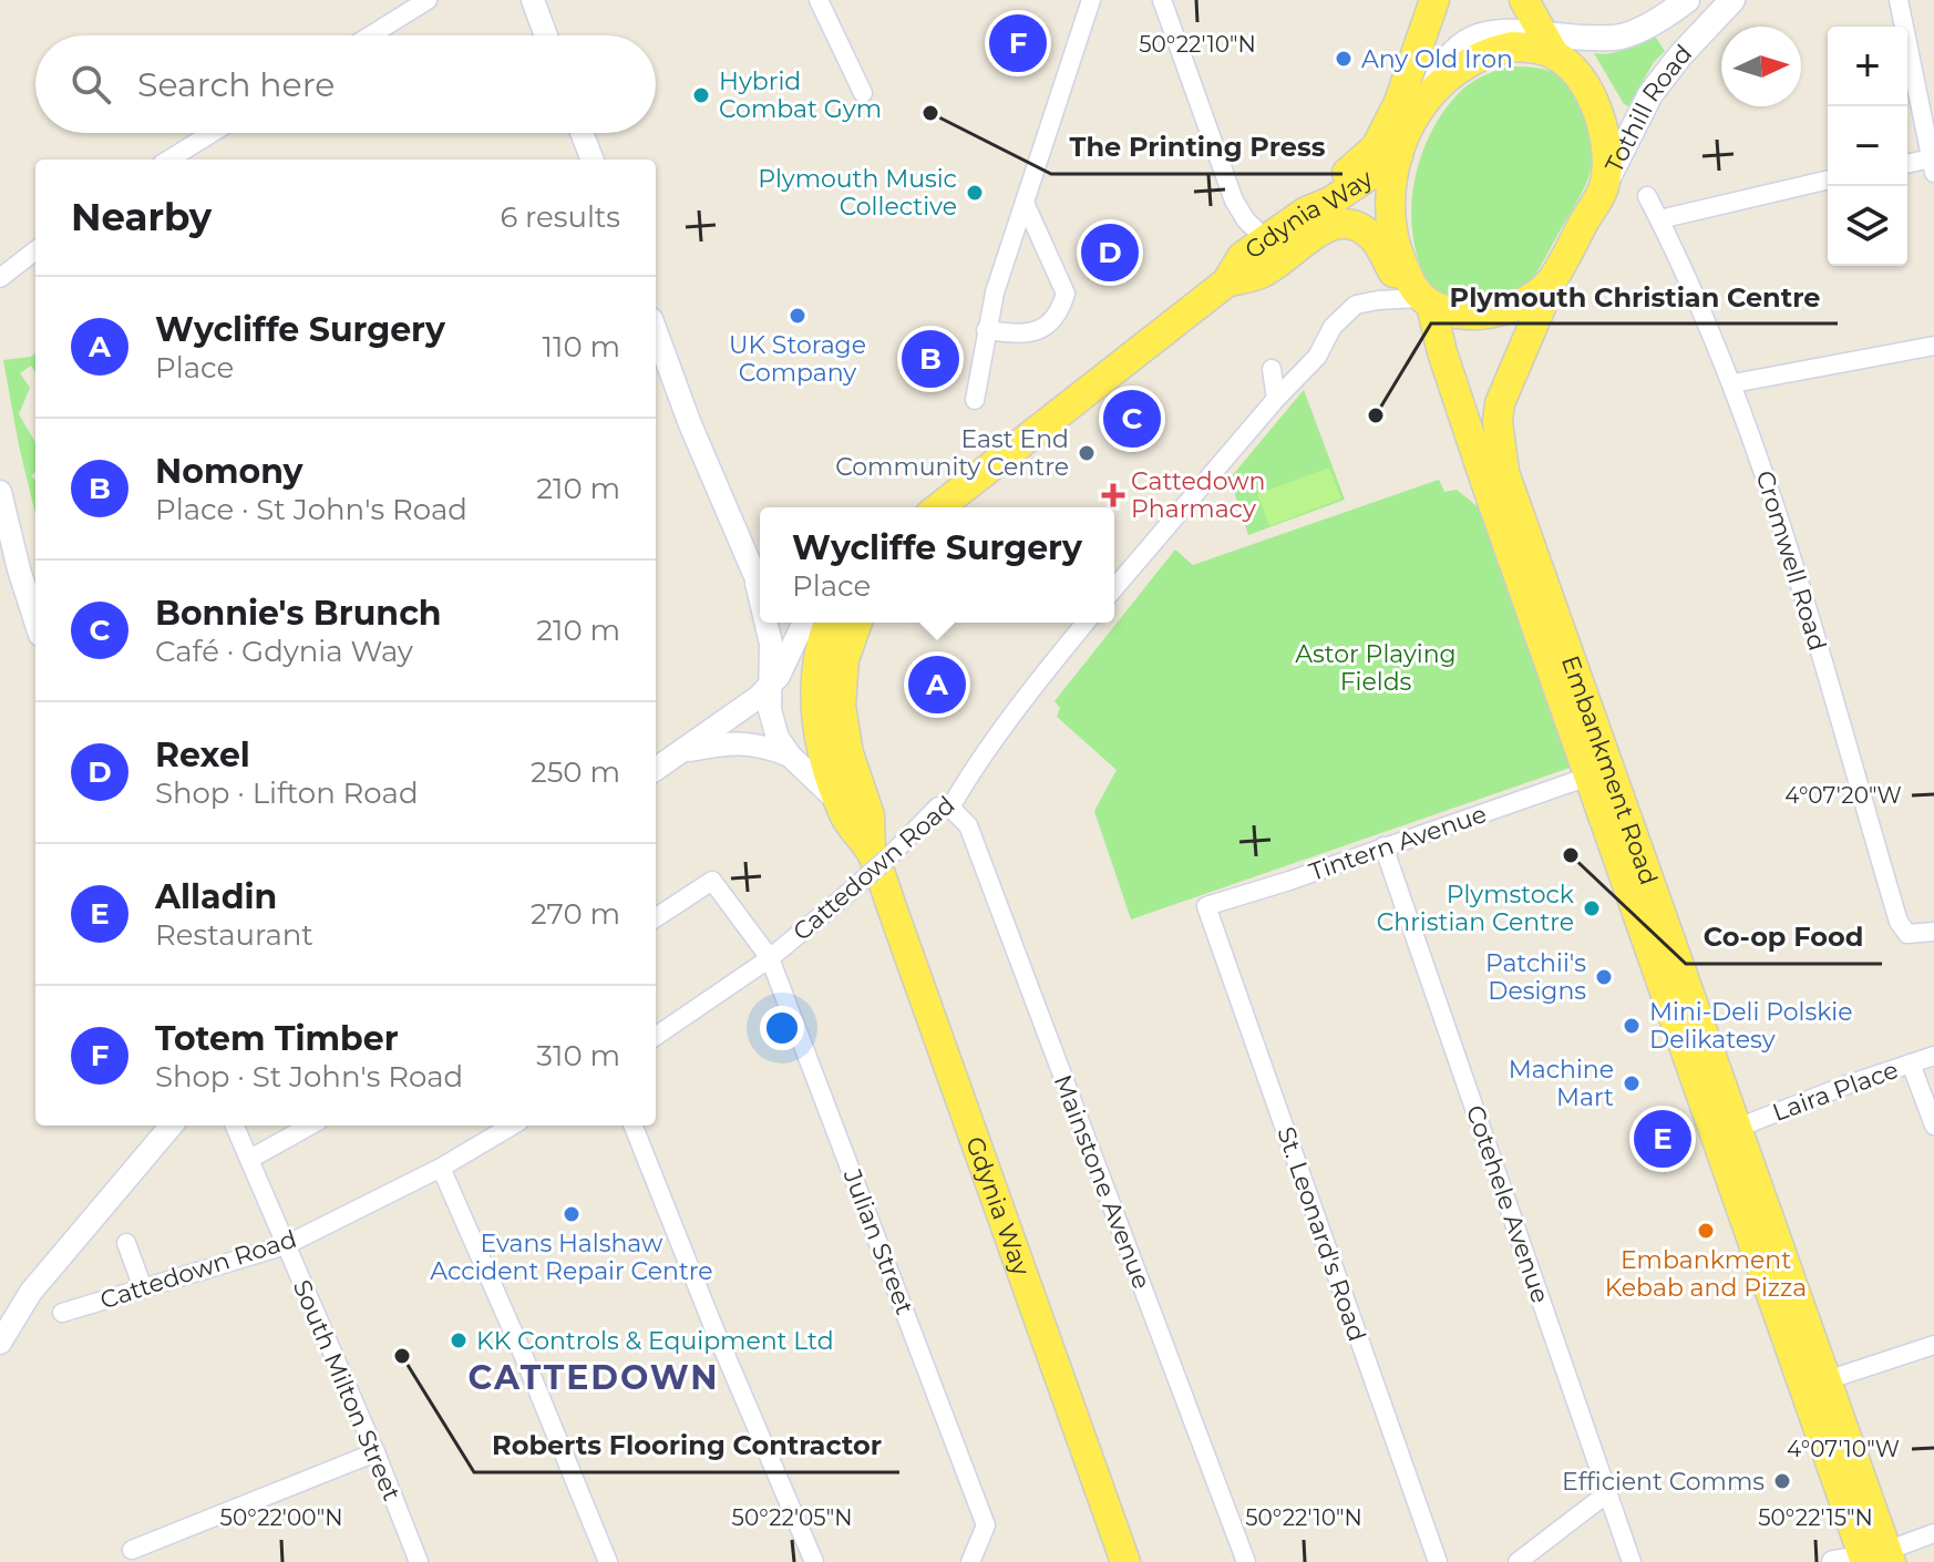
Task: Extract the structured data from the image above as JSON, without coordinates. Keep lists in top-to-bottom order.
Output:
{
  "streets": {
    "main road": ["Tothill Road", "Gdynia Way", "Embankment Road"],
    "street": [
      "Cromwell Road",
      "Tintern Avenue",
      "Cattedown Road",
      "Laira Place",
      "Mainstone Avenue",
      "Cotehele Avenue",
      "St. Leonard's Road",
      "Julian Street",
      "South Milton Street"
    ]
  },
  "crossings": [
    ["Tothill Road", "Gdynia Way"],
    ["Tothill Road", "Embankment Road"],
    ["Gdynia Way", "Embankment Road"],
    ["Embankment Road", "Tintern Avenue"],
    ["Embankment Road", "Laira Place"],
    ["Tintern Avenue", "Cotehele Avenue"],
    ["Tintern Avenue", "St. Leonard's Road"],
    ["Cattedown Road", "Mainstone Avenue"],
    ["Cattedown Road", "Julian Street"],
    ["Cattedown Road", "South Milton Street"]
  ],
  "districts": ["CATTEDOWN"],
  "parks": ["Astor Playing Fields"],
  "places": {
    "other": [
      "Any Old Iron",
      "Hybrid Combat Gym",
      "The Printing Press",
      "Plymouth Music Collective",
      "UK Storage Company",
      "Plymouth Christian Centre",
      "East End Community Centre",
      "Co-op Food",
      "Plymstock Christian Centre",
      "Patchii's Designs",
      "Mini-Deli Polskie Delikatesy",
      "Machine Mart",
      "Evans Halshaw Accident Repair Centre",
      "Embankment Kebab and Pizza",
      "KK Controls & Equipment Ltd",
      "Roberts Flooring Contractor",
      "Efficient Comms"
    ],
    "health": ["Cattedown Pharmacy"]
  },
  "north": "right",
  "page": {
    "pins": [
      "F",
      "D",
      "B",
      "C",
      "A",
      "E"
    ],
    "map_buttons": ["+", "−"],
    "search": "Search here",
    "heading": ["Nearby", "6 results"],
    "list": [
      {
        "mark": "A",
        "name": "Wycliffe Surgery",
        "note": "Place",
        "value": "110 m"
      },
      {
        "mark": "B",
        "name": "Nomony",
        "note": "Place · St John's Road",
        "value": "210 m"
      },
      {
        "mark": "C",
        "name": "Bonnie's Brunch",
        "note": "Café · Gdynia Way",
        "value": "210 m"
      },
      {
        "mark": "D",
        "name": "Rexel",
        "note": "Shop · Lifton Road",
        "value": "250 m"
      },
      {
        "mark": "E",
        "name": "Alladin",
        "note": "Restaurant",
        "value": "270 m"
      },
      {
        "mark": "F",
        "name": "Totem Timber",
        "note": "Shop · St John's Road",
        "value": "310 m"
      }
    ],
    "popup": ["Wycliffe Surgery", "Place"]
  },
  "coordinates": [
    "50°22'10\"N",
    "4°07'20\"W",
    "4°07'10\"W",
    "50°22'00\"N",
    "50°22'05\"N",
    "50°22'15\"N"
  ]
}
